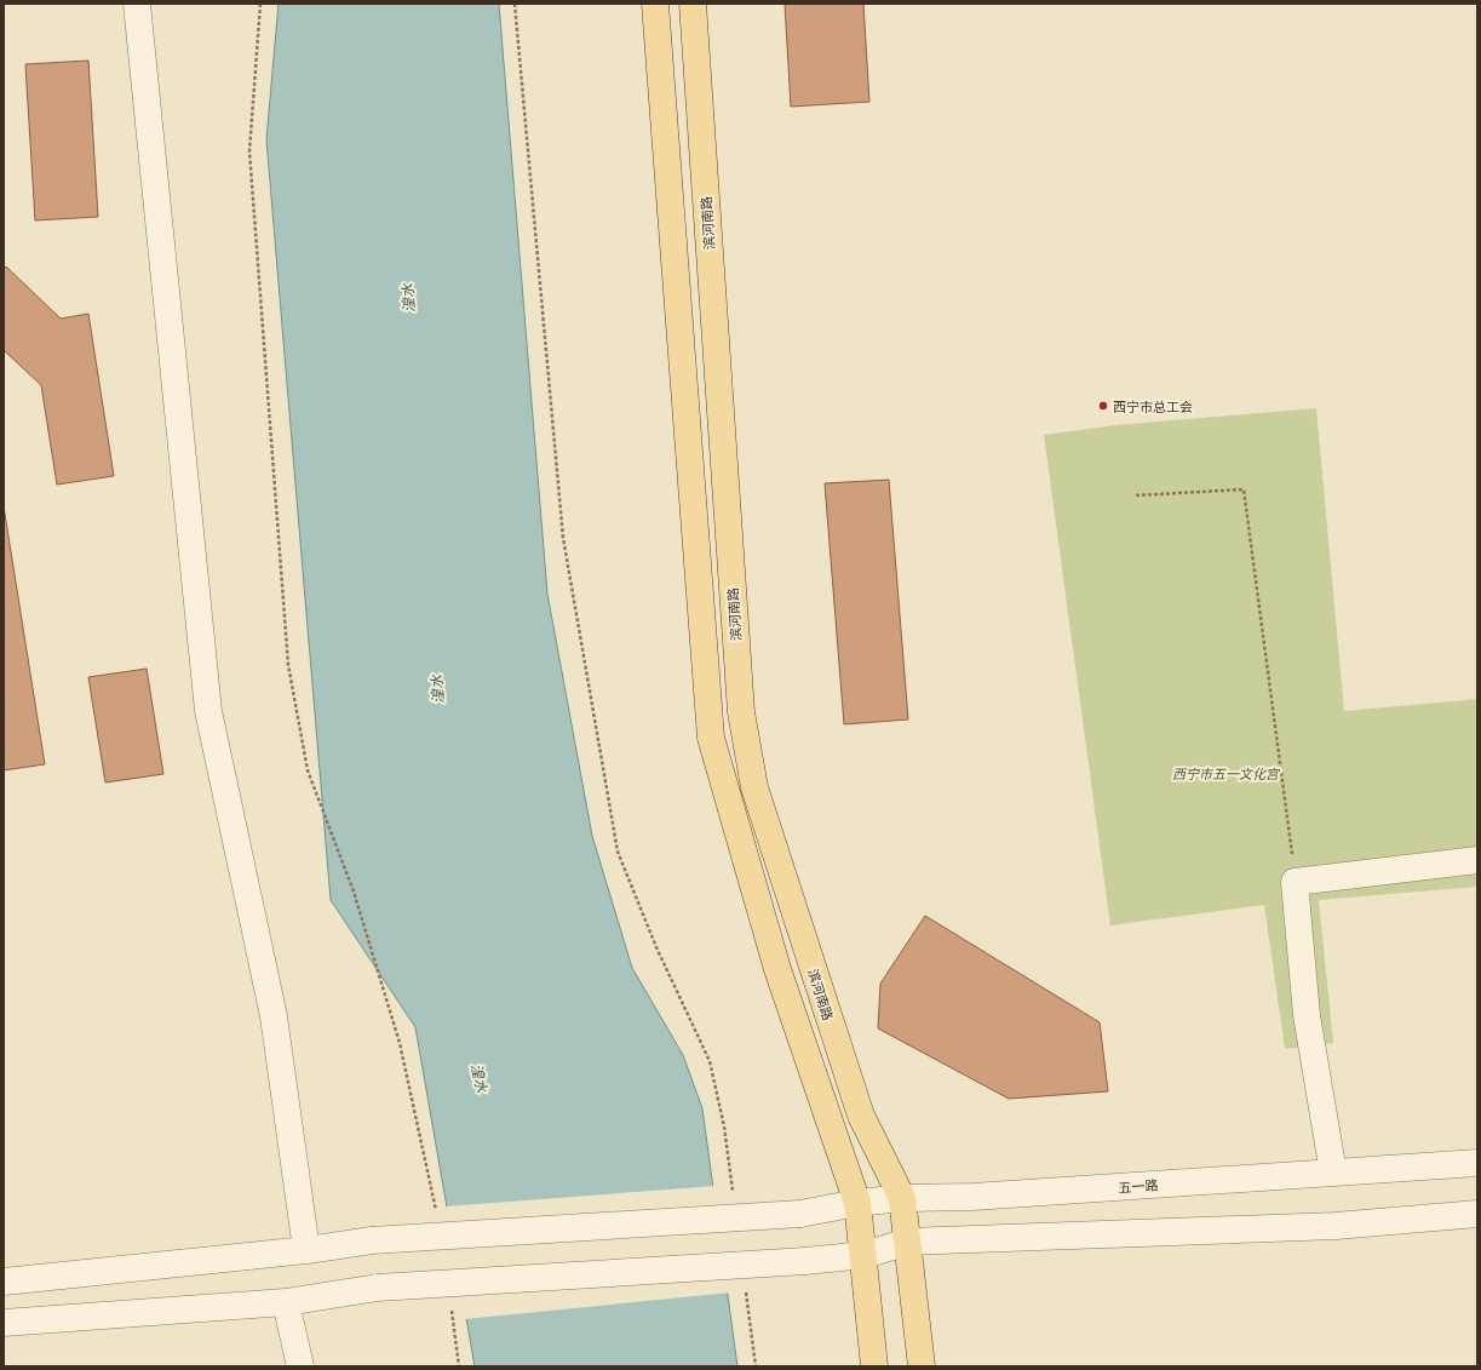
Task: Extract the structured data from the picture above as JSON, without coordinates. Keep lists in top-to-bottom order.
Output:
{
  "streets": {
    "main road": ["滨河南路"],
    "street": ["五一路"]
  },
  "crossings": [
    ["滨河南路", "五一路"]
  ],
  "water": ["湟水"],
  "parks": ["西宁市五一文化宫"],
  "places": ["西宁市总工会"]
}
